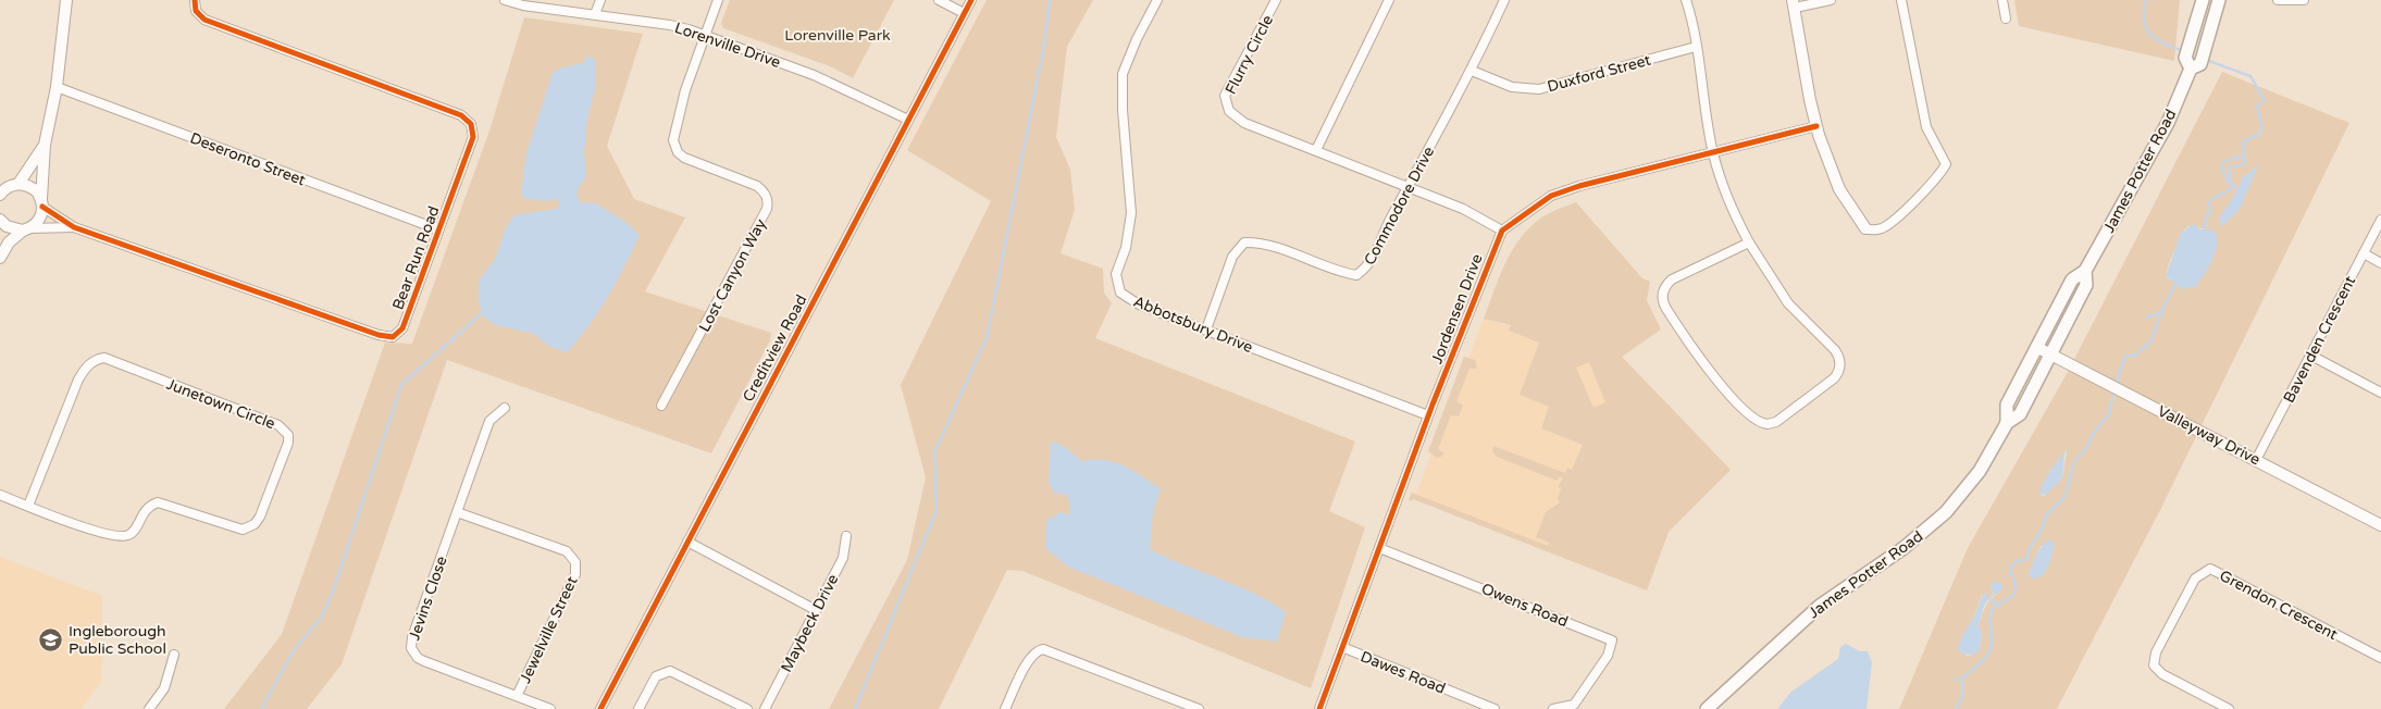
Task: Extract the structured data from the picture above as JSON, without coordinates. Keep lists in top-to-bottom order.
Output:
{
  "streets": {
    "main road": ["James Potter Road"],
    "street": [
      "Lorenville Drive",
      "Flurry Circle",
      "Duxford Street",
      "Deseronto Street",
      "Commodore Drive",
      "Bear Run Road",
      "Lost Canyon Way",
      "Jordensen Drive",
      "Abbotsbury Drive",
      "Bavenden Crescent",
      "Creditview Road",
      "Junetown Circle",
      "Valleyway Drive",
      "Jevins Close",
      "Owens Road",
      "Grendon Crescent",
      "Maybeck Drive",
      "Jewelville Street",
      "Dawes Road"
    ]
  },
  "crossings": [
    ["Lorenville Drive", "Lost Canyon Way"],
    ["Lorenville Drive", "Creditview Road"],
    ["Flurry Circle", "Commodore Drive"],
    ["Flurry Circle", "Jordensen Drive"],
    ["Duxford Street", "Commodore Drive"],
    ["Deseronto Street", "Bear Run Road"],
    ["James Potter Road", "Valleyway Drive"],
    ["Commodore Drive", "Abbotsbury Drive"],
    ["Jordensen Drive", "Abbotsbury Drive"],
    ["Jordensen Drive", "Owens Road"],
    ["Jordensen Drive", "Dawes Road"],
    ["Bavenden Crescent", "Valleyway Drive"],
    ["Jevins Close", "Jewelville Street"]
  ],
  "parks": ["Lorenville Park"],
  "places": {
    "school or university": ["Ingleborough Public School"]
  }
}
